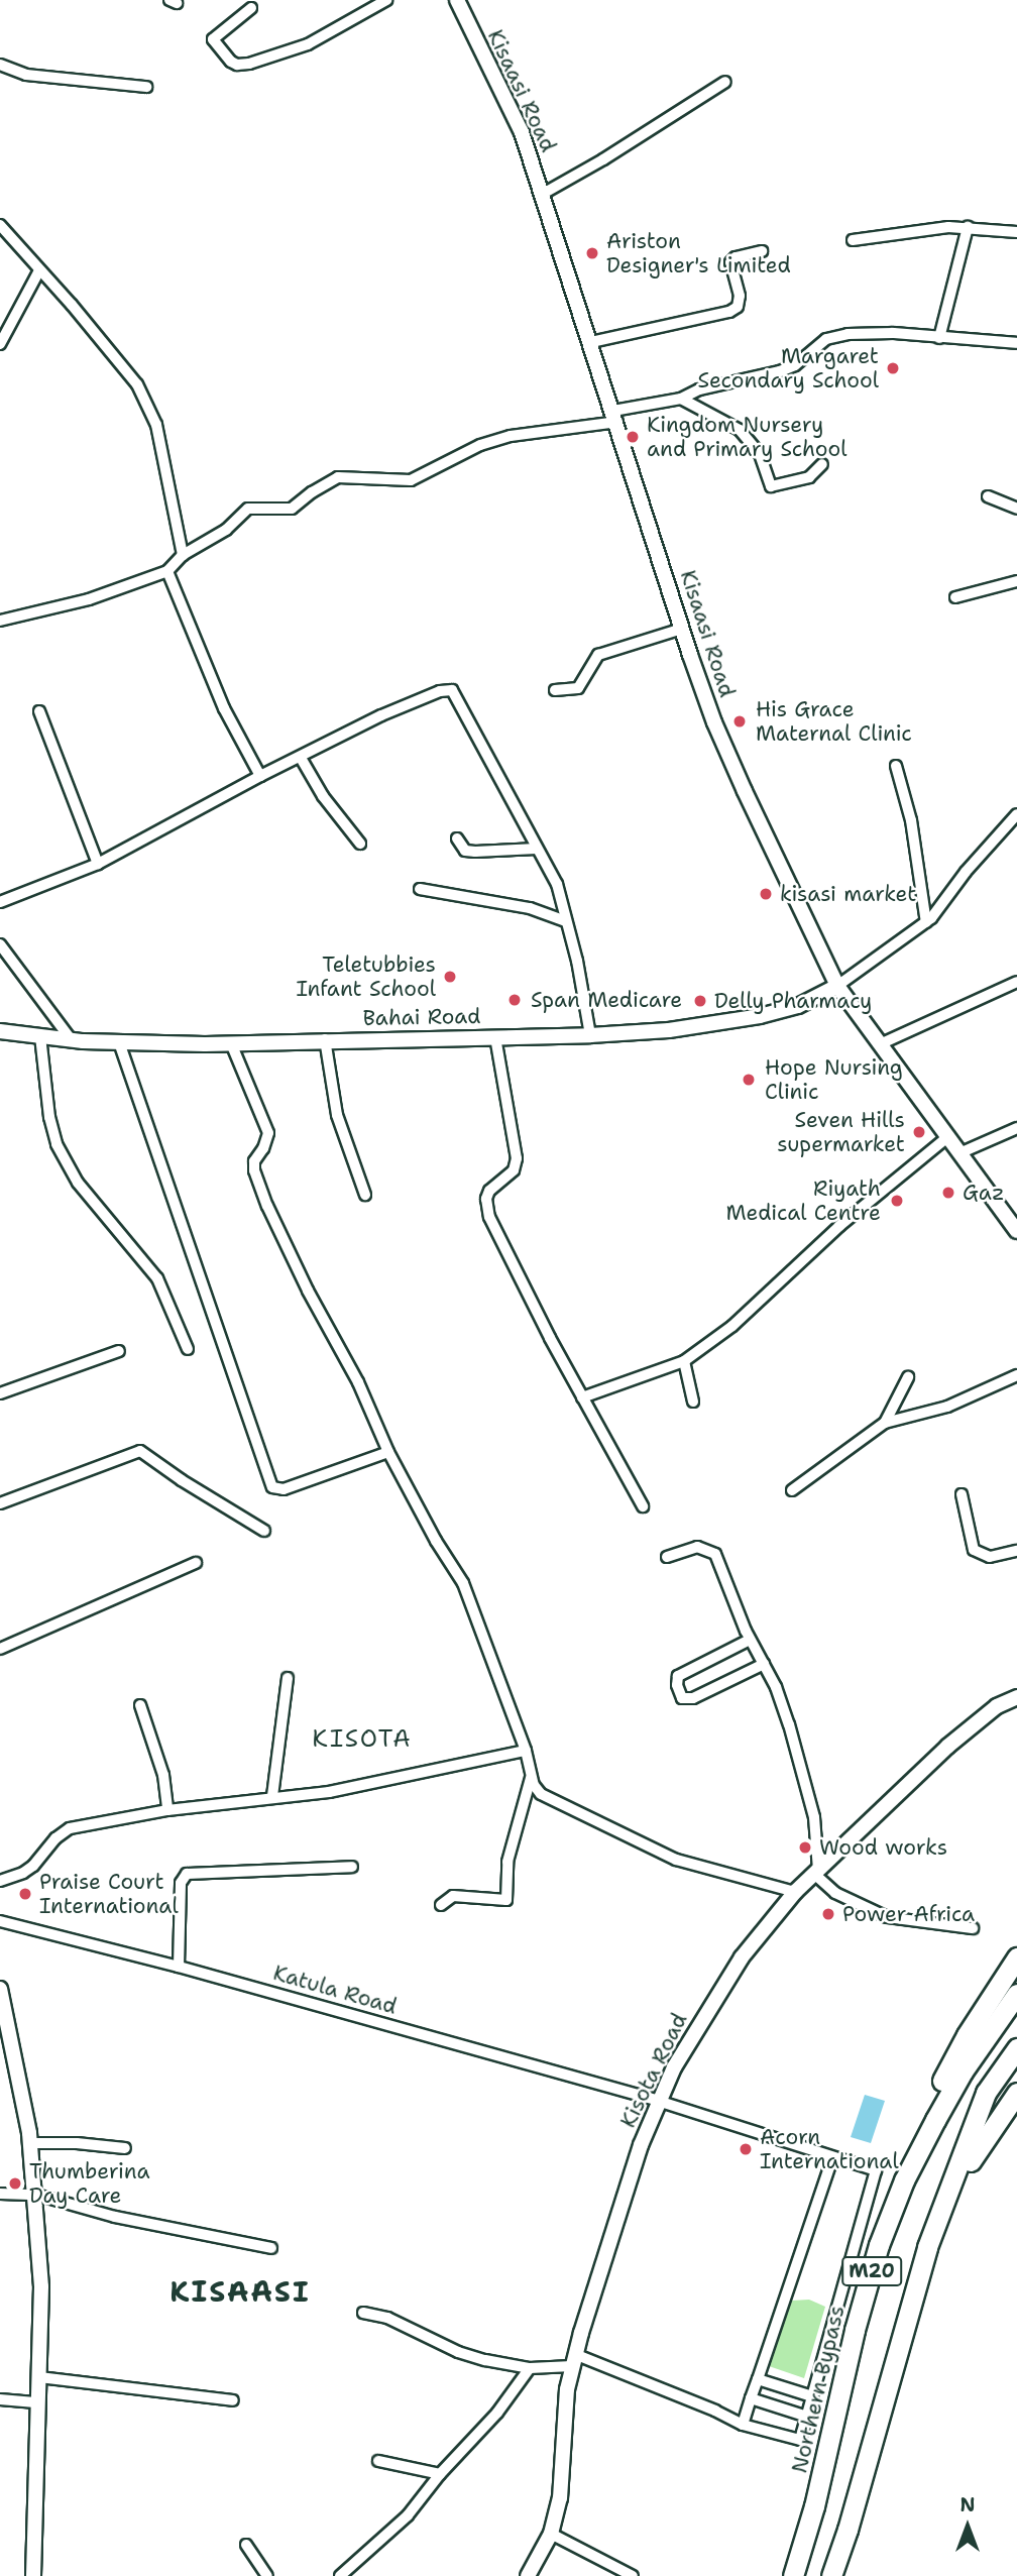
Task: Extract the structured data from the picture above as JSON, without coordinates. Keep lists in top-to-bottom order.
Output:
{
  "streets": {
    "highway": ["M20", "Northern Bypass"],
    "main road": ["Kisaasi Road", "Bahai Road", "Kisota Road"],
    "street": ["Katula Road"]
  },
  "crossings": [
    ["Kisaasi Road", "Bahai Road"],
    ["Katula Road", "Kisota Road"]
  ],
  "districts": ["KISOTA", "KISAASI"],
  "places": [
    "Ariston Designer's Limited",
    "Margaret Secondary School",
    "Kingdom Nursery and Primary School",
    "His Grace Maternal Clinic",
    "kisasi market",
    "Teletubbies Infant School",
    "Span Medicare",
    "Delly Pharmacy",
    "Hope Nursing Clinic",
    "Seven Hills supermarket",
    "Gaz",
    "Riyath Medical Centre",
    "Wood works",
    "Praise Court International",
    "Power Africa",
    "Acorn International",
    "Thumberina Day Care"
  ],
  "north": "top"
}
